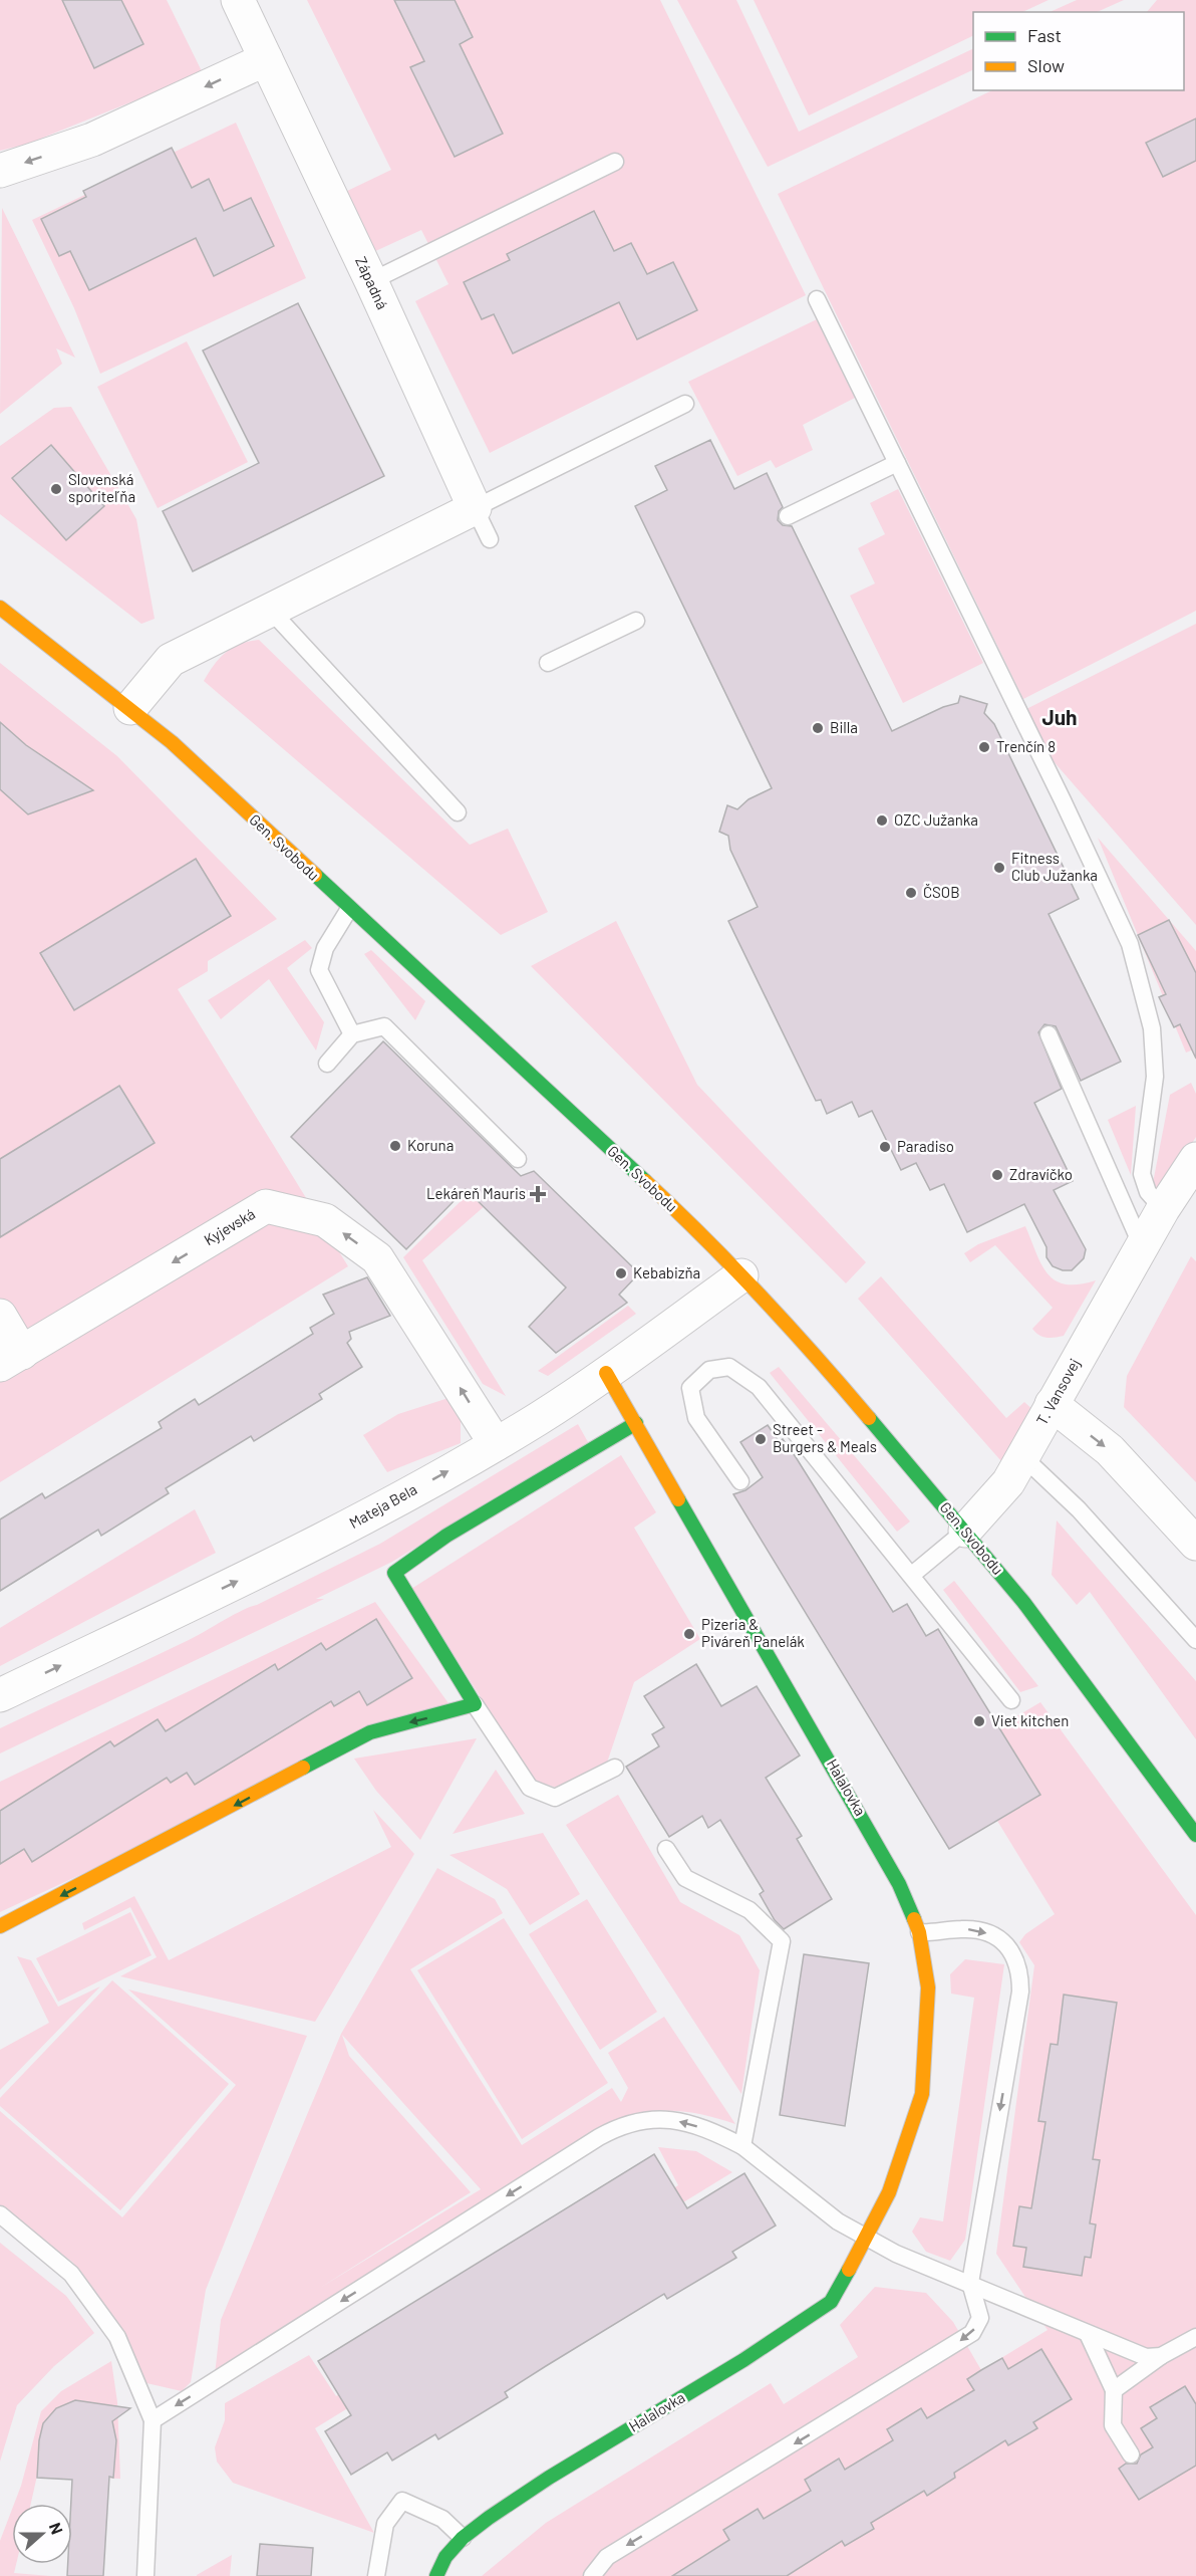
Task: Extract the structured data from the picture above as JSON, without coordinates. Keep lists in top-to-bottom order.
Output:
{
  "streets": {
    "street": [
      "Západná",
      "Gen. Svobodu",
      "Kyjevská",
      "T. Vansovej",
      "Mateja Bela",
      "Halalovka"
    ]
  },
  "crossings": [
    ["Gen. Svobodu", "T. Vansovej"],
    ["Gen. Svobodu", "Mateja Bela"],
    ["Kyjevská", "Mateja Bela"],
    ["Mateja Bela", "Halalovka"]
  ],
  "districts": ["Juh"],
  "places": {
    "other": [
      "Slovenská sporiteľňa",
      "Billa",
      "Trenčín 8",
      "OZC Južanka",
      "Fitness Club Južanka",
      "ČSOB",
      "Koruna",
      "Paradiso",
      "Zdravíčko",
      "Kebabizňa",
      "Street - Burgers & Meals",
      "Pizeria & Piváreň Panelák",
      "Viet kitchen"
    ],
    "health": ["Lekáreň Mauris"]
  },
  "legend": ["Fast", "Slow"],
  "north": "right"
}
